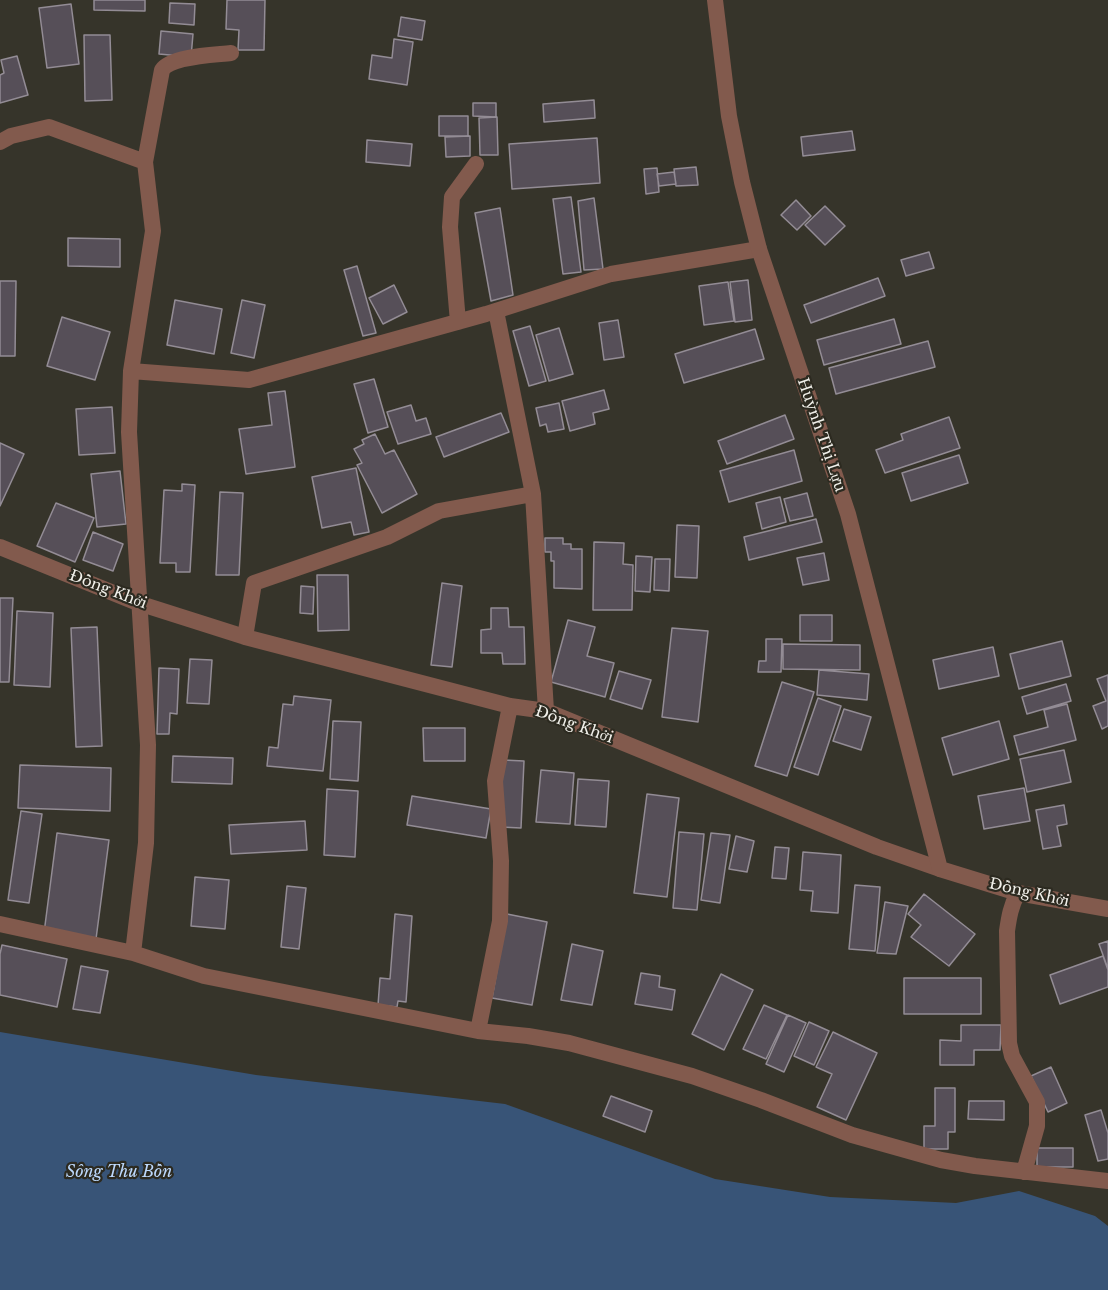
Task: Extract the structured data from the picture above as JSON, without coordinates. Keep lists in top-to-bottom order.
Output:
{
  "streets": {
    "street": ["Huỳnh Thị Lựu", "Đồng Khởi"]
  },
  "crossings": [
    ["Huỳnh Thị Lựu", "Đồng Khởi"]
  ],
  "water": ["Sông Thu Bồn"]
}
